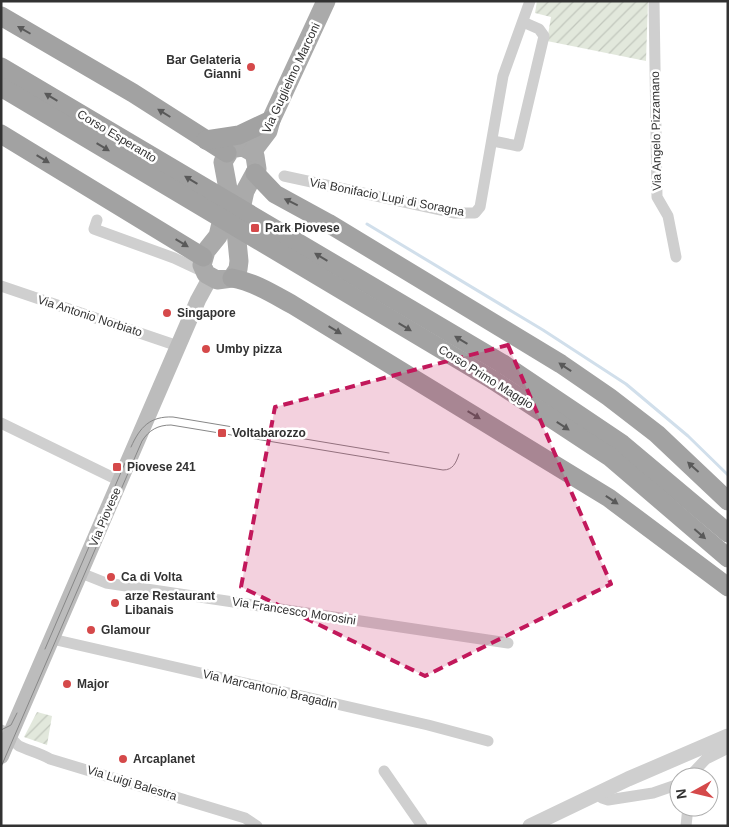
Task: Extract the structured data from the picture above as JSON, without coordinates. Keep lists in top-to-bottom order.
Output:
{
  "streets": {
    "highway": ["Corso Esperanto", "Corso Primo Maggio"],
    "main road": ["Via Guglielmo Marconi", "Via Piovese"],
    "street": [
      "Via Angelo Pizzamano",
      "Via Bonifacio Lupi di Soragna",
      "Via Antonio Norbiato",
      "Via Francesco Morosini",
      "Via Marcantonio Bragadin",
      "Via Luigi Balestra"
    ]
  },
  "crossings": [
    ["Corso Esperanto", "Corso Primo Maggio"],
    ["Via Antonio Norbiato", "Via Piovese"],
    ["Via Piovese", "Via Francesco Morosini"],
    ["Via Piovese", "Via Marcantonio Bragadin"],
    ["Via Piovese", "Via Luigi Balestra"]
  ],
  "places": {
    "other": [
      "Bar Gelateria Gianni",
      "Singapore",
      "Umby pizza",
      "Ca di Volta",
      "arze Restaurant Libanais",
      "Glamour",
      "Major",
      "Arcaplanet"
    ],
    "transit": ["Park Piovese", "Voltabarozzo", "Piovese 241"]
  },
  "north": "left"
}
